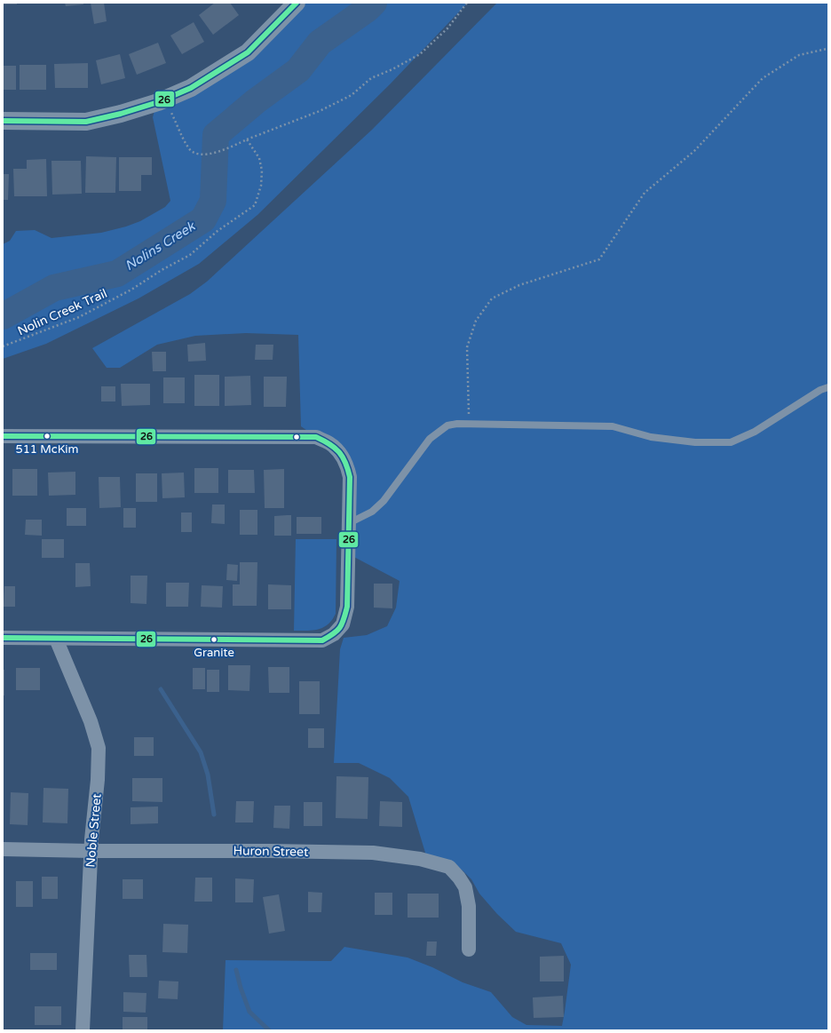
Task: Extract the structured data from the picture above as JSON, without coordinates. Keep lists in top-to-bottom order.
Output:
{
  "streets": {
    "street": ["Noble Street", "Huron Street"],
    "path": ["Nolin Creek Trail"]
  },
  "crossings": [
    ["Noble Street", "Huron Street"]
  ],
  "water": ["Nolins Creek"],
  "places": ["511 McKim", "Granite"],
  "lines": ["transit line 26"]
}
